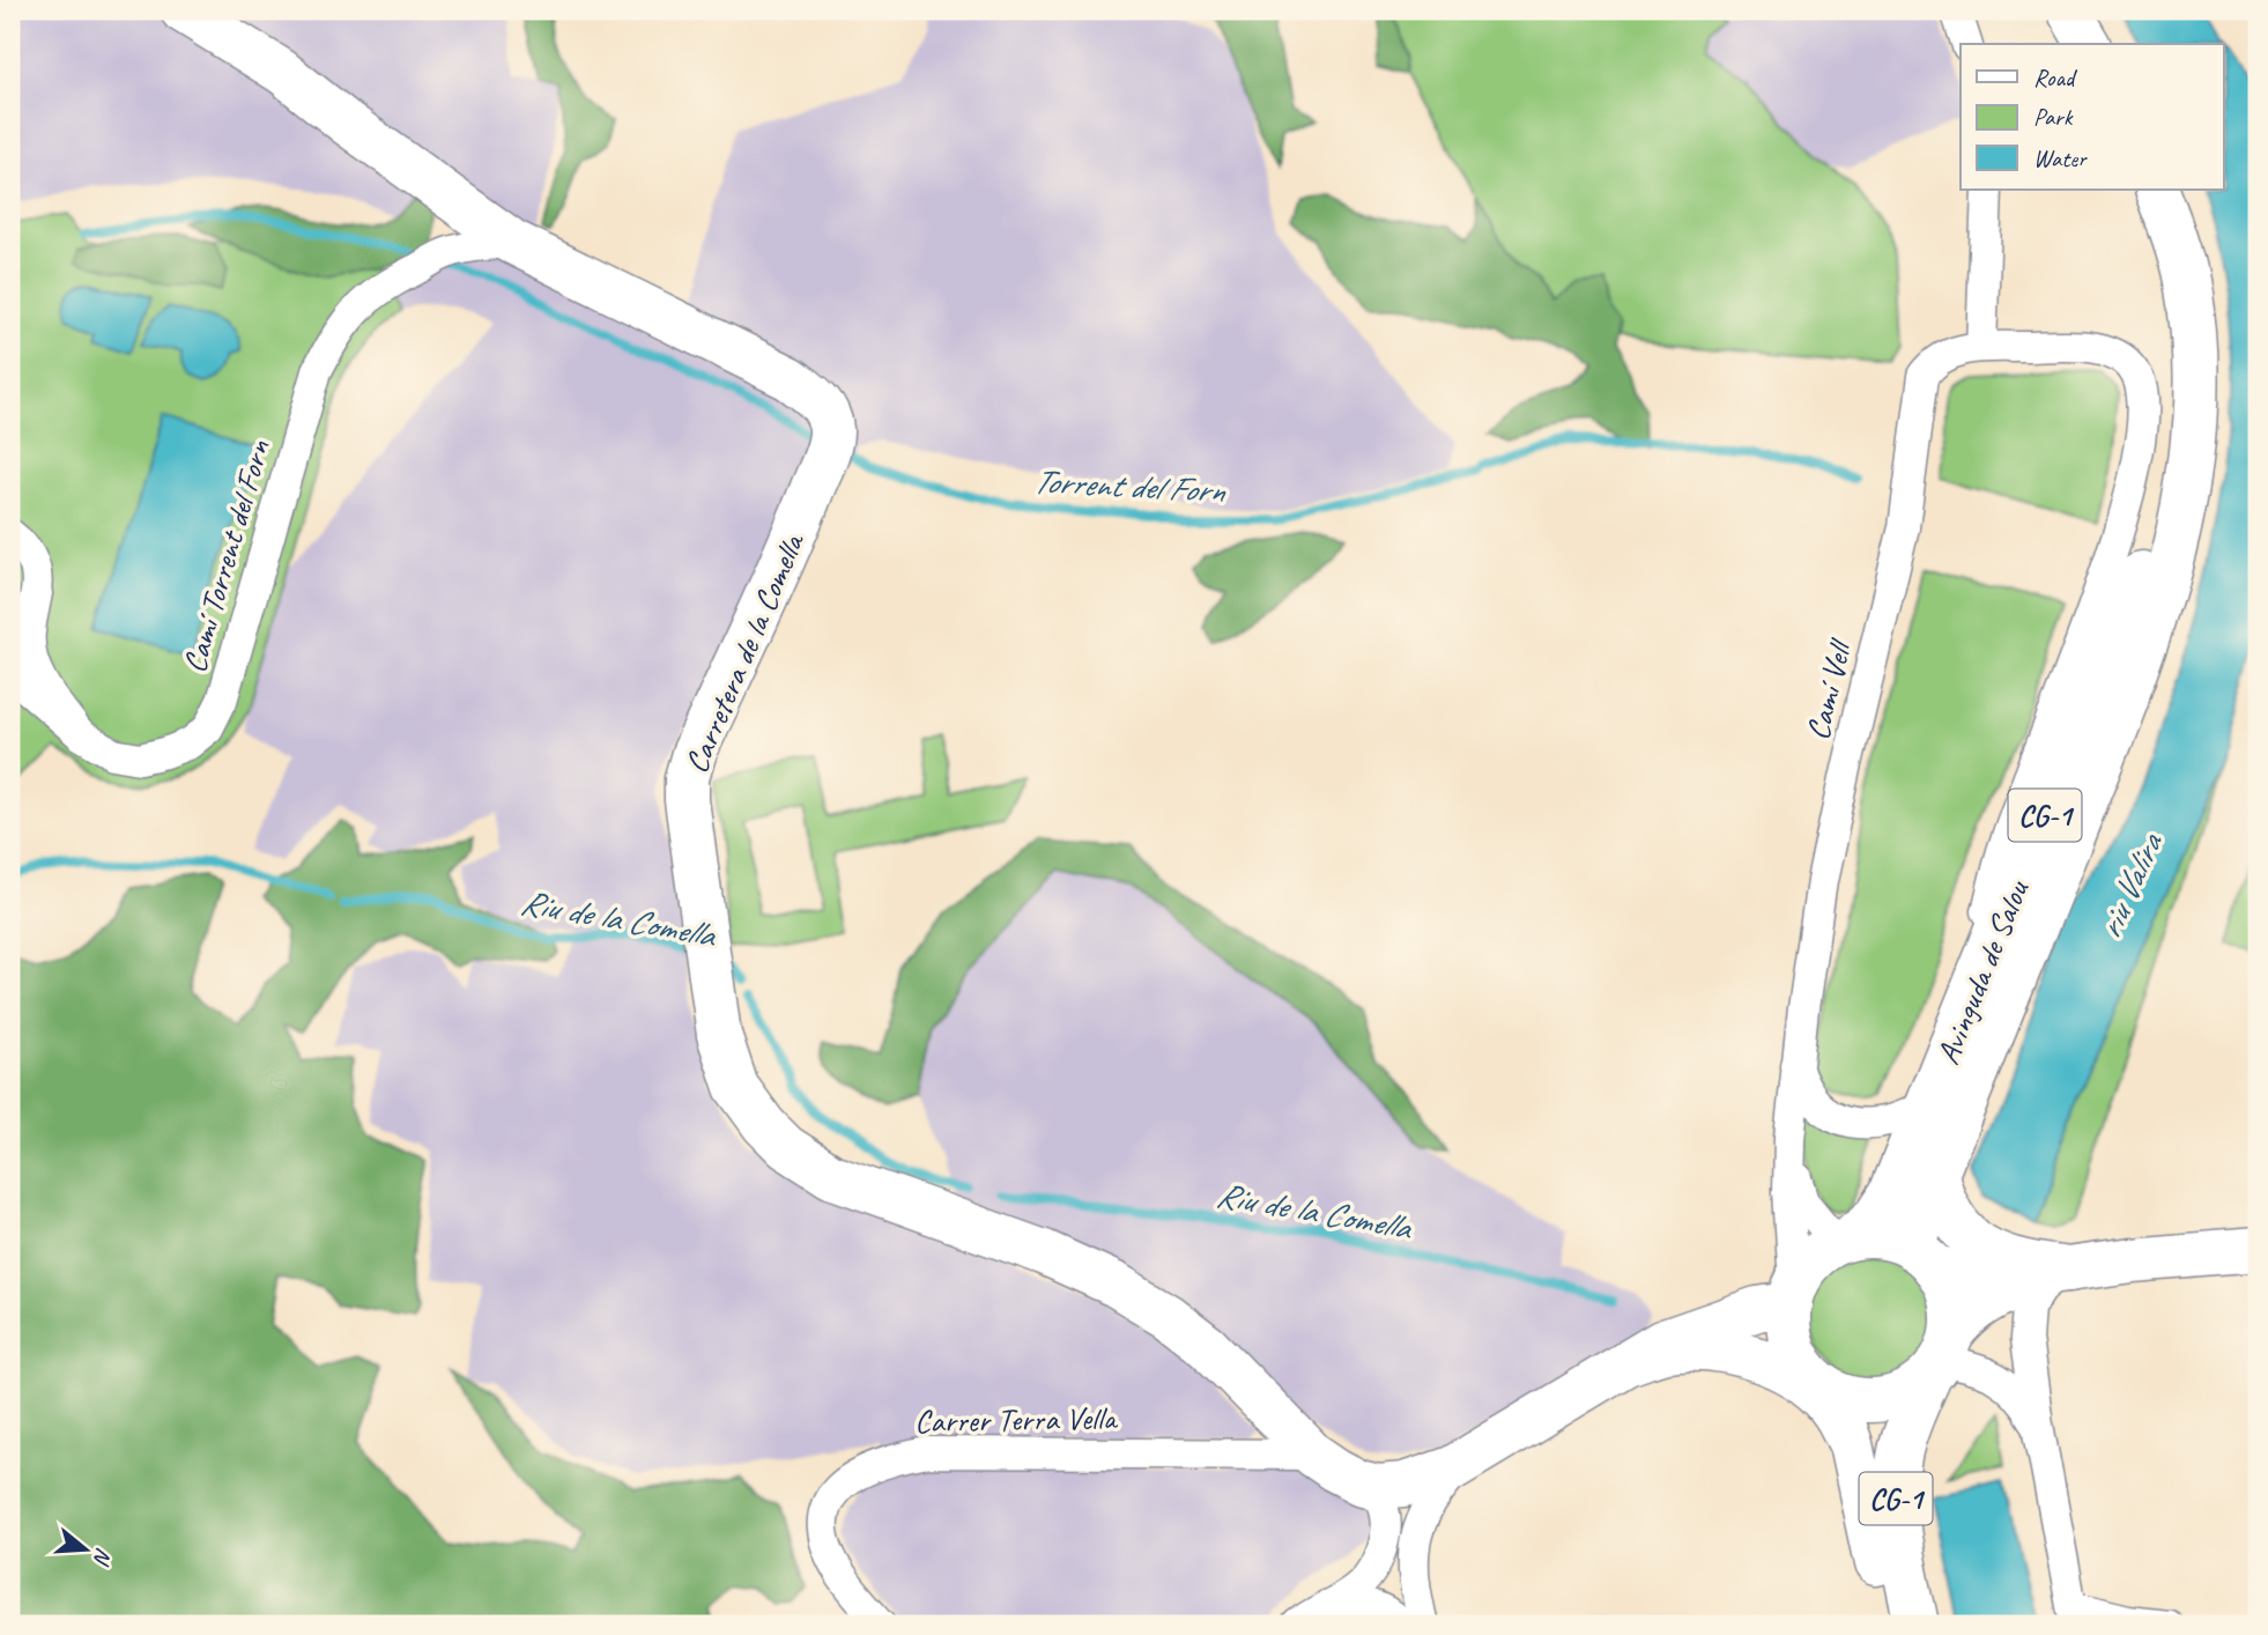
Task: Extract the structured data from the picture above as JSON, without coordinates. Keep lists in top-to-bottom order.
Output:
{
  "streets": {
    "main road": ["Carretera de la Comella", "CG-1", "Avinguda de Salou"],
    "street": ["Camí Torrent del Forn", "Camí Vell", "Carrer Terra Vella"]
  },
  "crossings": [
    ["Camí Torrent del Forn", "Carretera de la Comella"],
    ["Carretera de la Comella", "Carrer Terra Vella"],
    ["Camí Vell", "CG-1"],
    ["Camí Vell", "Avinguda de Salou"],
    ["CG-1", "Avinguda de Salou"]
  ],
  "water": ["Torrent del Forn", "riu Valira", "Riu de la Comella"],
  "legend": ["Road", "Park", "Water"],
  "north": "right"
}
